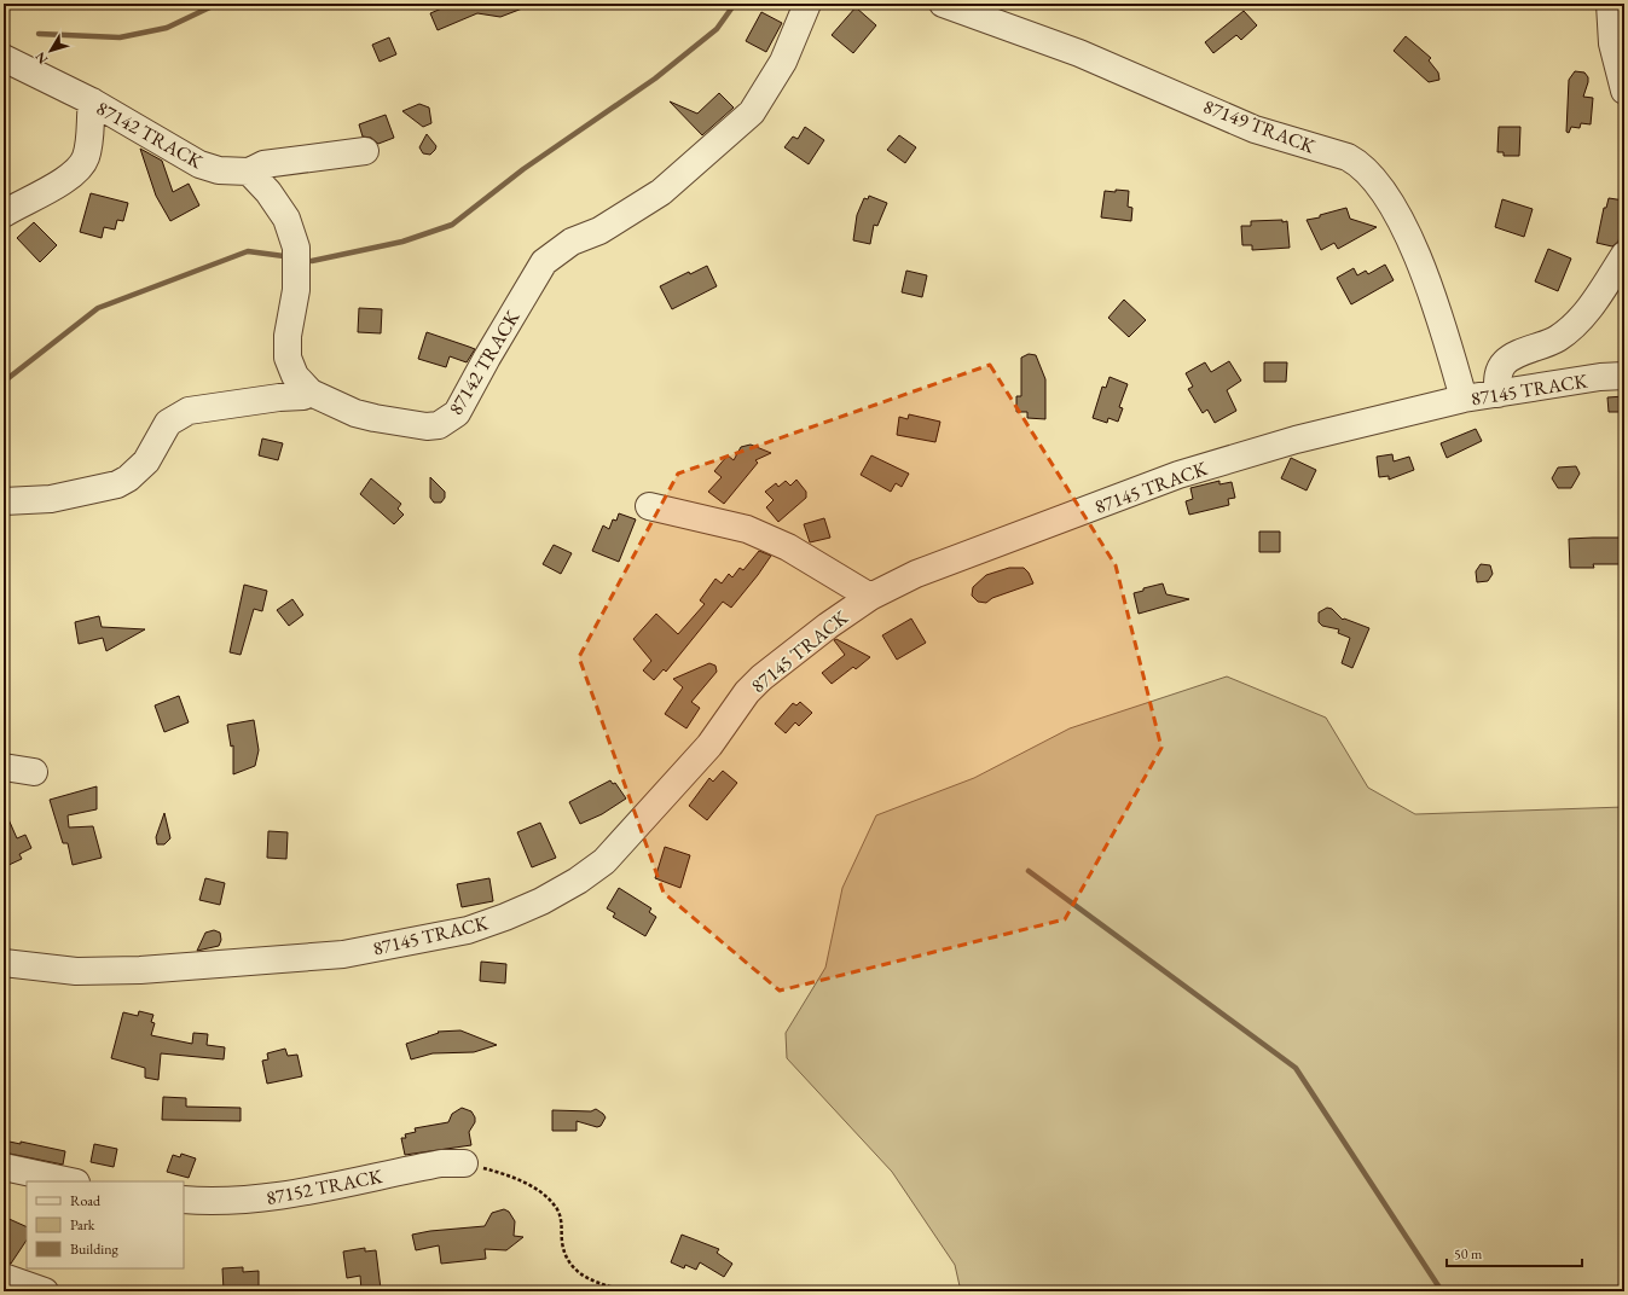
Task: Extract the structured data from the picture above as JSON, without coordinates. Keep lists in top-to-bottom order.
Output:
{
  "streets": {
    "street": [
      "87149 TRACK",
      "87142 TRACK",
      "87145 TRACK",
      "87152 TRACK"
    ]
  },
  "crossings": [
    ["87149 TRACK", "87145 TRACK"]
  ],
  "legend": ["Road", "Park", "Building"],
  "scale_bar": "50 m",
  "north": "bottom left"
}
